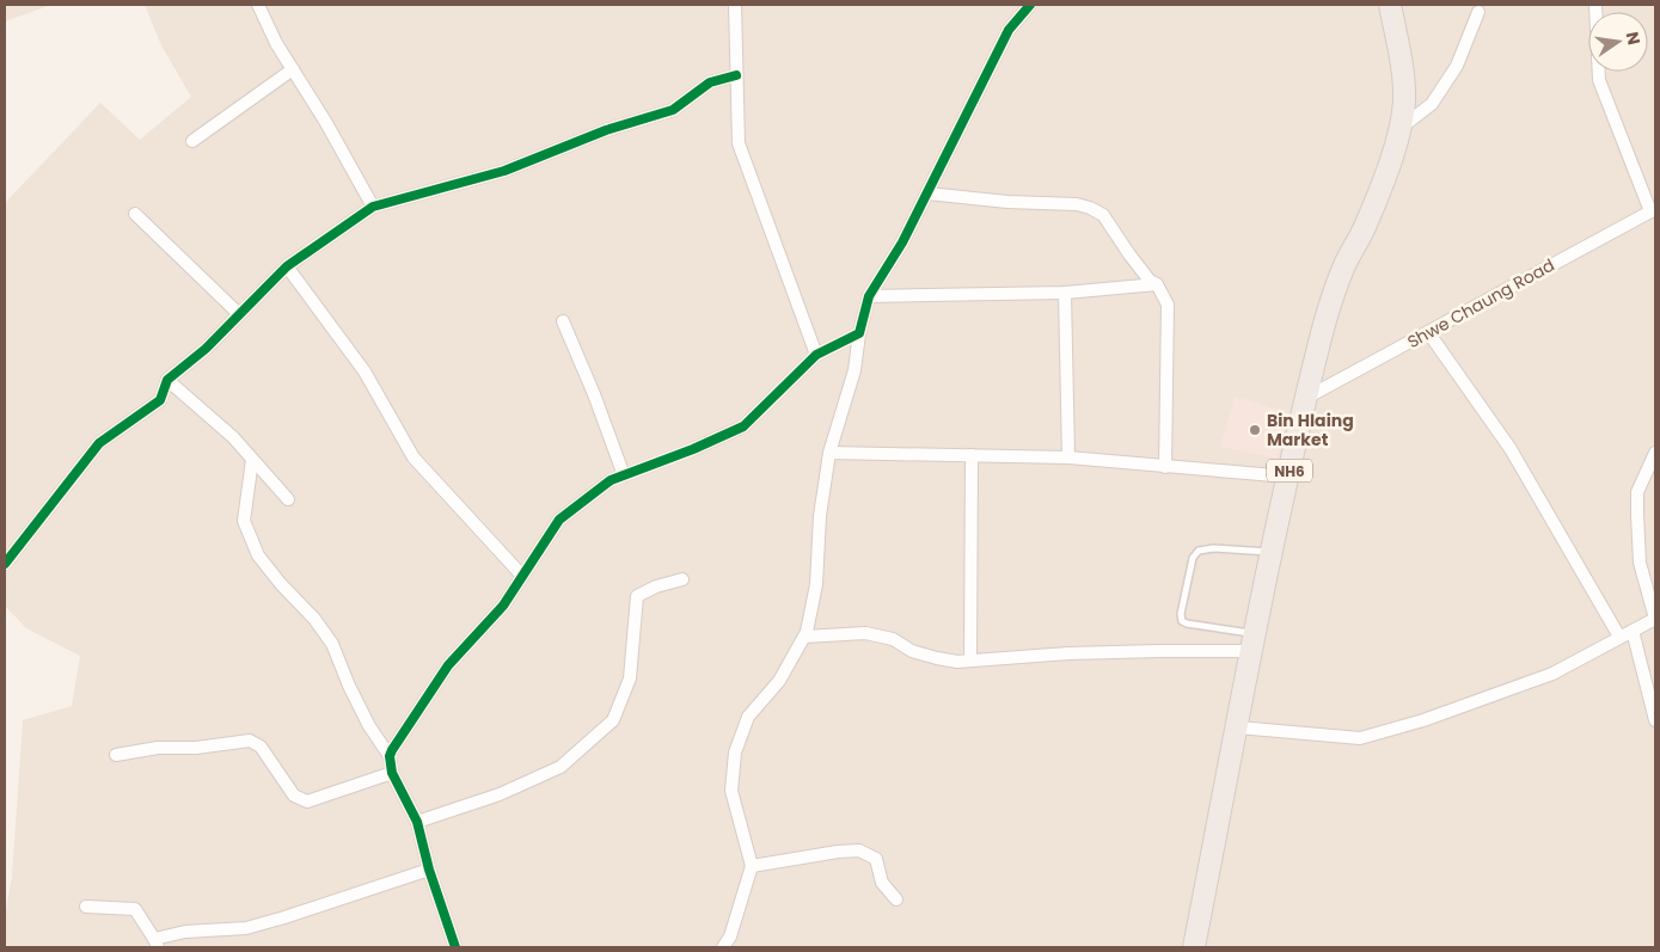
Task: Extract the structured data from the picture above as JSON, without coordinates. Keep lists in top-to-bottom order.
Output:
{
  "streets": {
    "highway": ["NH6"],
    "street": ["Shwe Chaung Road"]
  },
  "crossings": [
    ["Shwe Chaung Road", "NH6"]
  ],
  "places": ["Bin Hlaing Market"],
  "north": "right"
}
